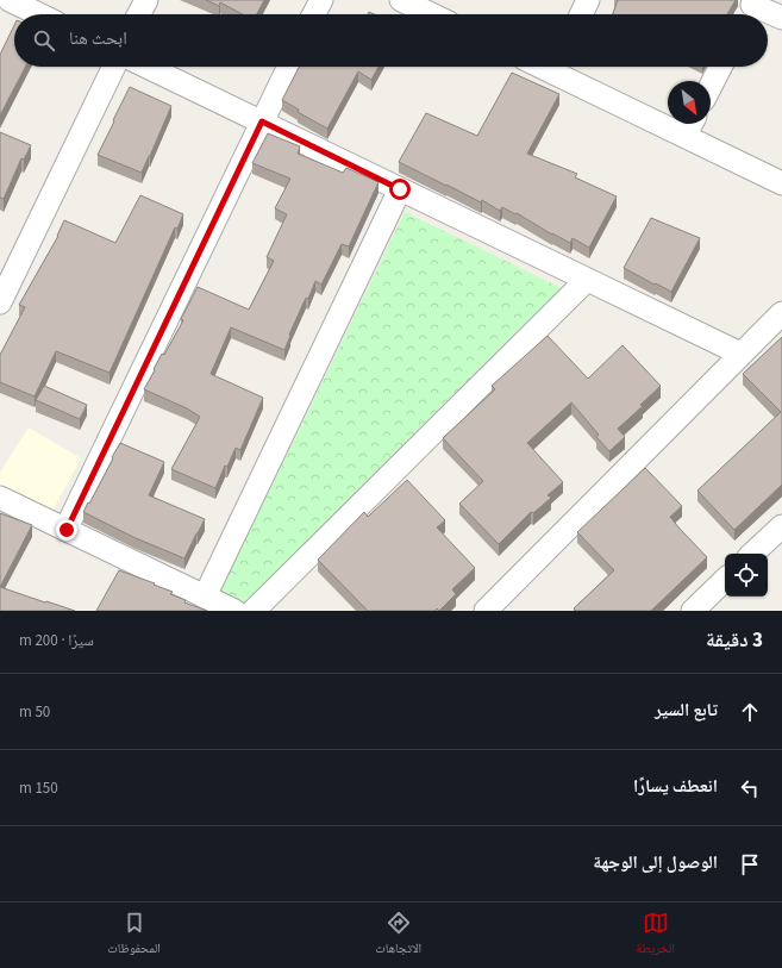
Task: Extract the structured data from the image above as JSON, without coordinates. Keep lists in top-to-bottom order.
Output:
{
  "north": "bottom right",
  "page": {
    "search": "ابحث هنا",
    "heading": ["3 دقيقة", "سيرًا · 200 m"],
    "list": [
      ["تابع السير", "50 m"],
      ["انعطف يسارًا", "150 m"],
      "الوصول إلى الوجهة"
    ],
    "nav": ["الخريطة", "الاتجاهات", "المحفوظات"]
  }
}
